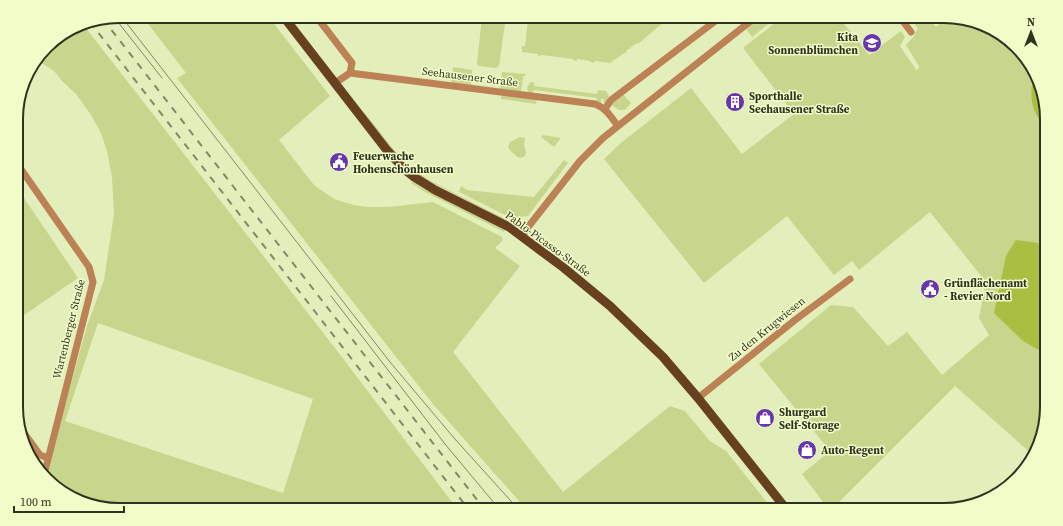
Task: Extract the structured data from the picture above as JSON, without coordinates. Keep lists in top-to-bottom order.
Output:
{
  "streets": {
    "main road": ["Pablo-Picasso-Straße"],
    "street": ["Seehausener Straße", "Wartenberger Straße", "Zu den Krugwiesen"]
  },
  "crossings": [
    ["Pablo-Picasso-Straße", "Zu den Krugwiesen"]
  ],
  "places": {
    "school or university": ["Kita Sonnenblümchen"],
    "building": ["Sporthalle Seehausener Straße"],
    "public building": ["Feuerwache Hohenschönhausen", "Grünflächenamt - Revier Nord"],
    "shop": ["Shurgard Self-Storage", "Auto-Regent"]
  },
  "scale_bar": "100 m",
  "north": "top"
}
